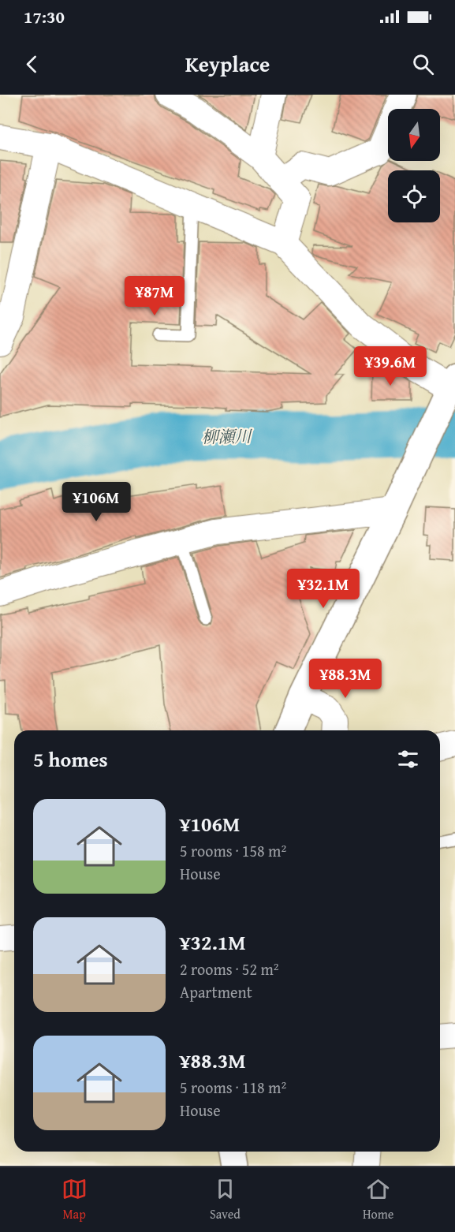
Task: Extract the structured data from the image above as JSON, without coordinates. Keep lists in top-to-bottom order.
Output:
{
  "water": ["柳瀬川"],
  "north": "bottom",
  "page": {
    "status": "17:30",
    "header": "Keyplace",
    "price": [
      "¥87M",
      "¥39.6M",
      "¥106M",
      "¥32.1M",
      "¥88.3M"
    ],
    "heading": "5 homes",
    "list": [
      {
        "name": "¥106M",
        "note": "5 rooms · 158 m² · House"
      },
      {
        "name": "¥32.1M",
        "note": "2 rooms · 52 m² · Apartment"
      },
      {
        "name": "¥88.3M",
        "note": "5 rooms · 118 m² · House"
      }
    ],
    "tabs": ["Map", "Saved", "Home"]
  }
}
